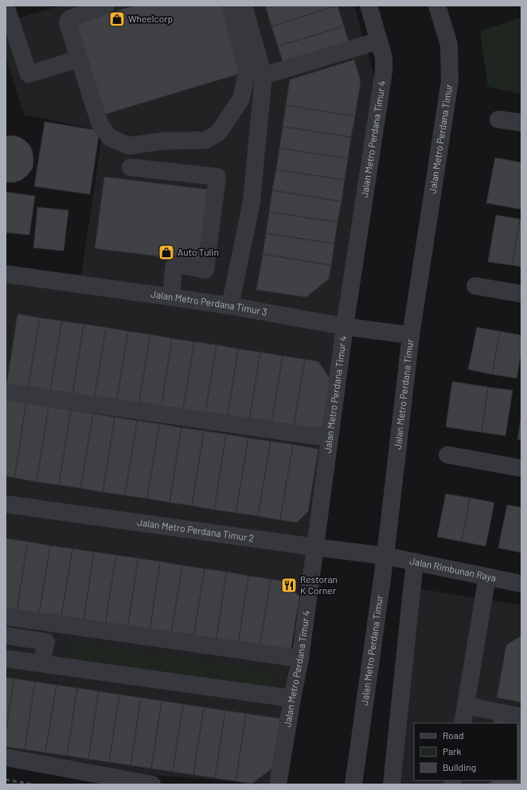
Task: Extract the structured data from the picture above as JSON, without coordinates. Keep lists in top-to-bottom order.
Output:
{
  "streets": {
    "street": [
      "Jalan Metro Perdana Timur",
      "Jalan Metro Perdana Timur 4",
      "Jalan Metro Perdana Timur 3",
      "Jalan Metro Perdana Timur 2",
      "Jalan Rimbunan Raya"
    ]
  },
  "crossings": [
    ["Jalan Metro Perdana Timur", "Jalan Metro Perdana Timur 3"],
    ["Jalan Metro Perdana Timur", "Jalan Metro Perdana Timur 2"],
    ["Jalan Metro Perdana Timur", "Jalan Rimbunan Raya"],
    ["Jalan Metro Perdana Timur 4", "Jalan Metro Perdana Timur 3"],
    ["Jalan Metro Perdana Timur 4", "Jalan Metro Perdana Timur 2"],
    ["Jalan Metro Perdana Timur 2", "Jalan Rimbunan Raya"]
  ],
  "places": {
    "shop": ["Wheelcorp", "Auto Tulin"],
    "restaurant": ["Restoran K Corner"]
  },
  "legend": ["Road", "Park", "Building"]
}
